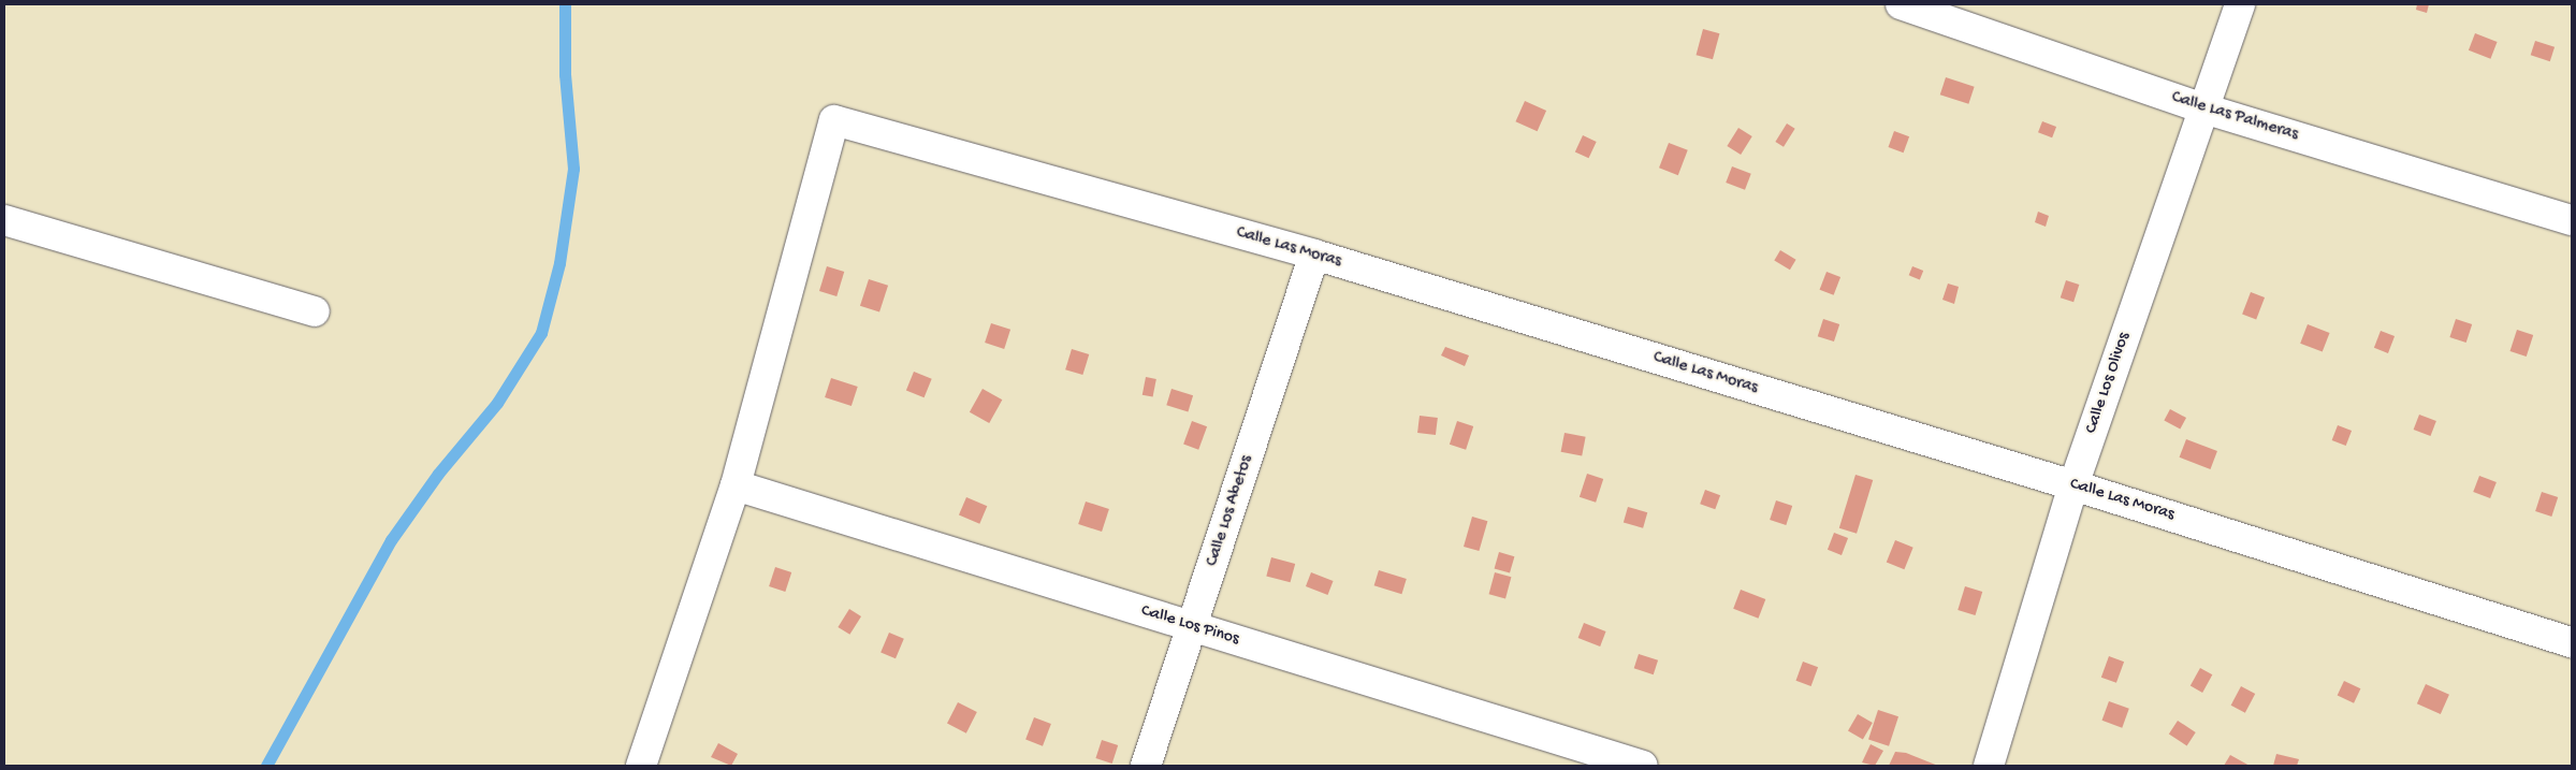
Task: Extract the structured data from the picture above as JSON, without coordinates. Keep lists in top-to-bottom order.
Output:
{
  "streets": {
    "street": [
      "Calle Las Palmeras",
      "Calle Las Moras",
      "Calle Los Olivos",
      "Calle Los Abetos",
      "Calle Los Pinos"
    ]
  },
  "crossings": [
    ["Calle Las Palmeras", "Calle Los Olivos"],
    ["Calle Las Moras", "Calle Los Olivos"],
    ["Calle Las Moras", "Calle Los Abetos"],
    ["Calle Las Moras", "Calle Los Pinos"],
    ["Calle Los Abetos", "Calle Los Pinos"]
  ]
}
